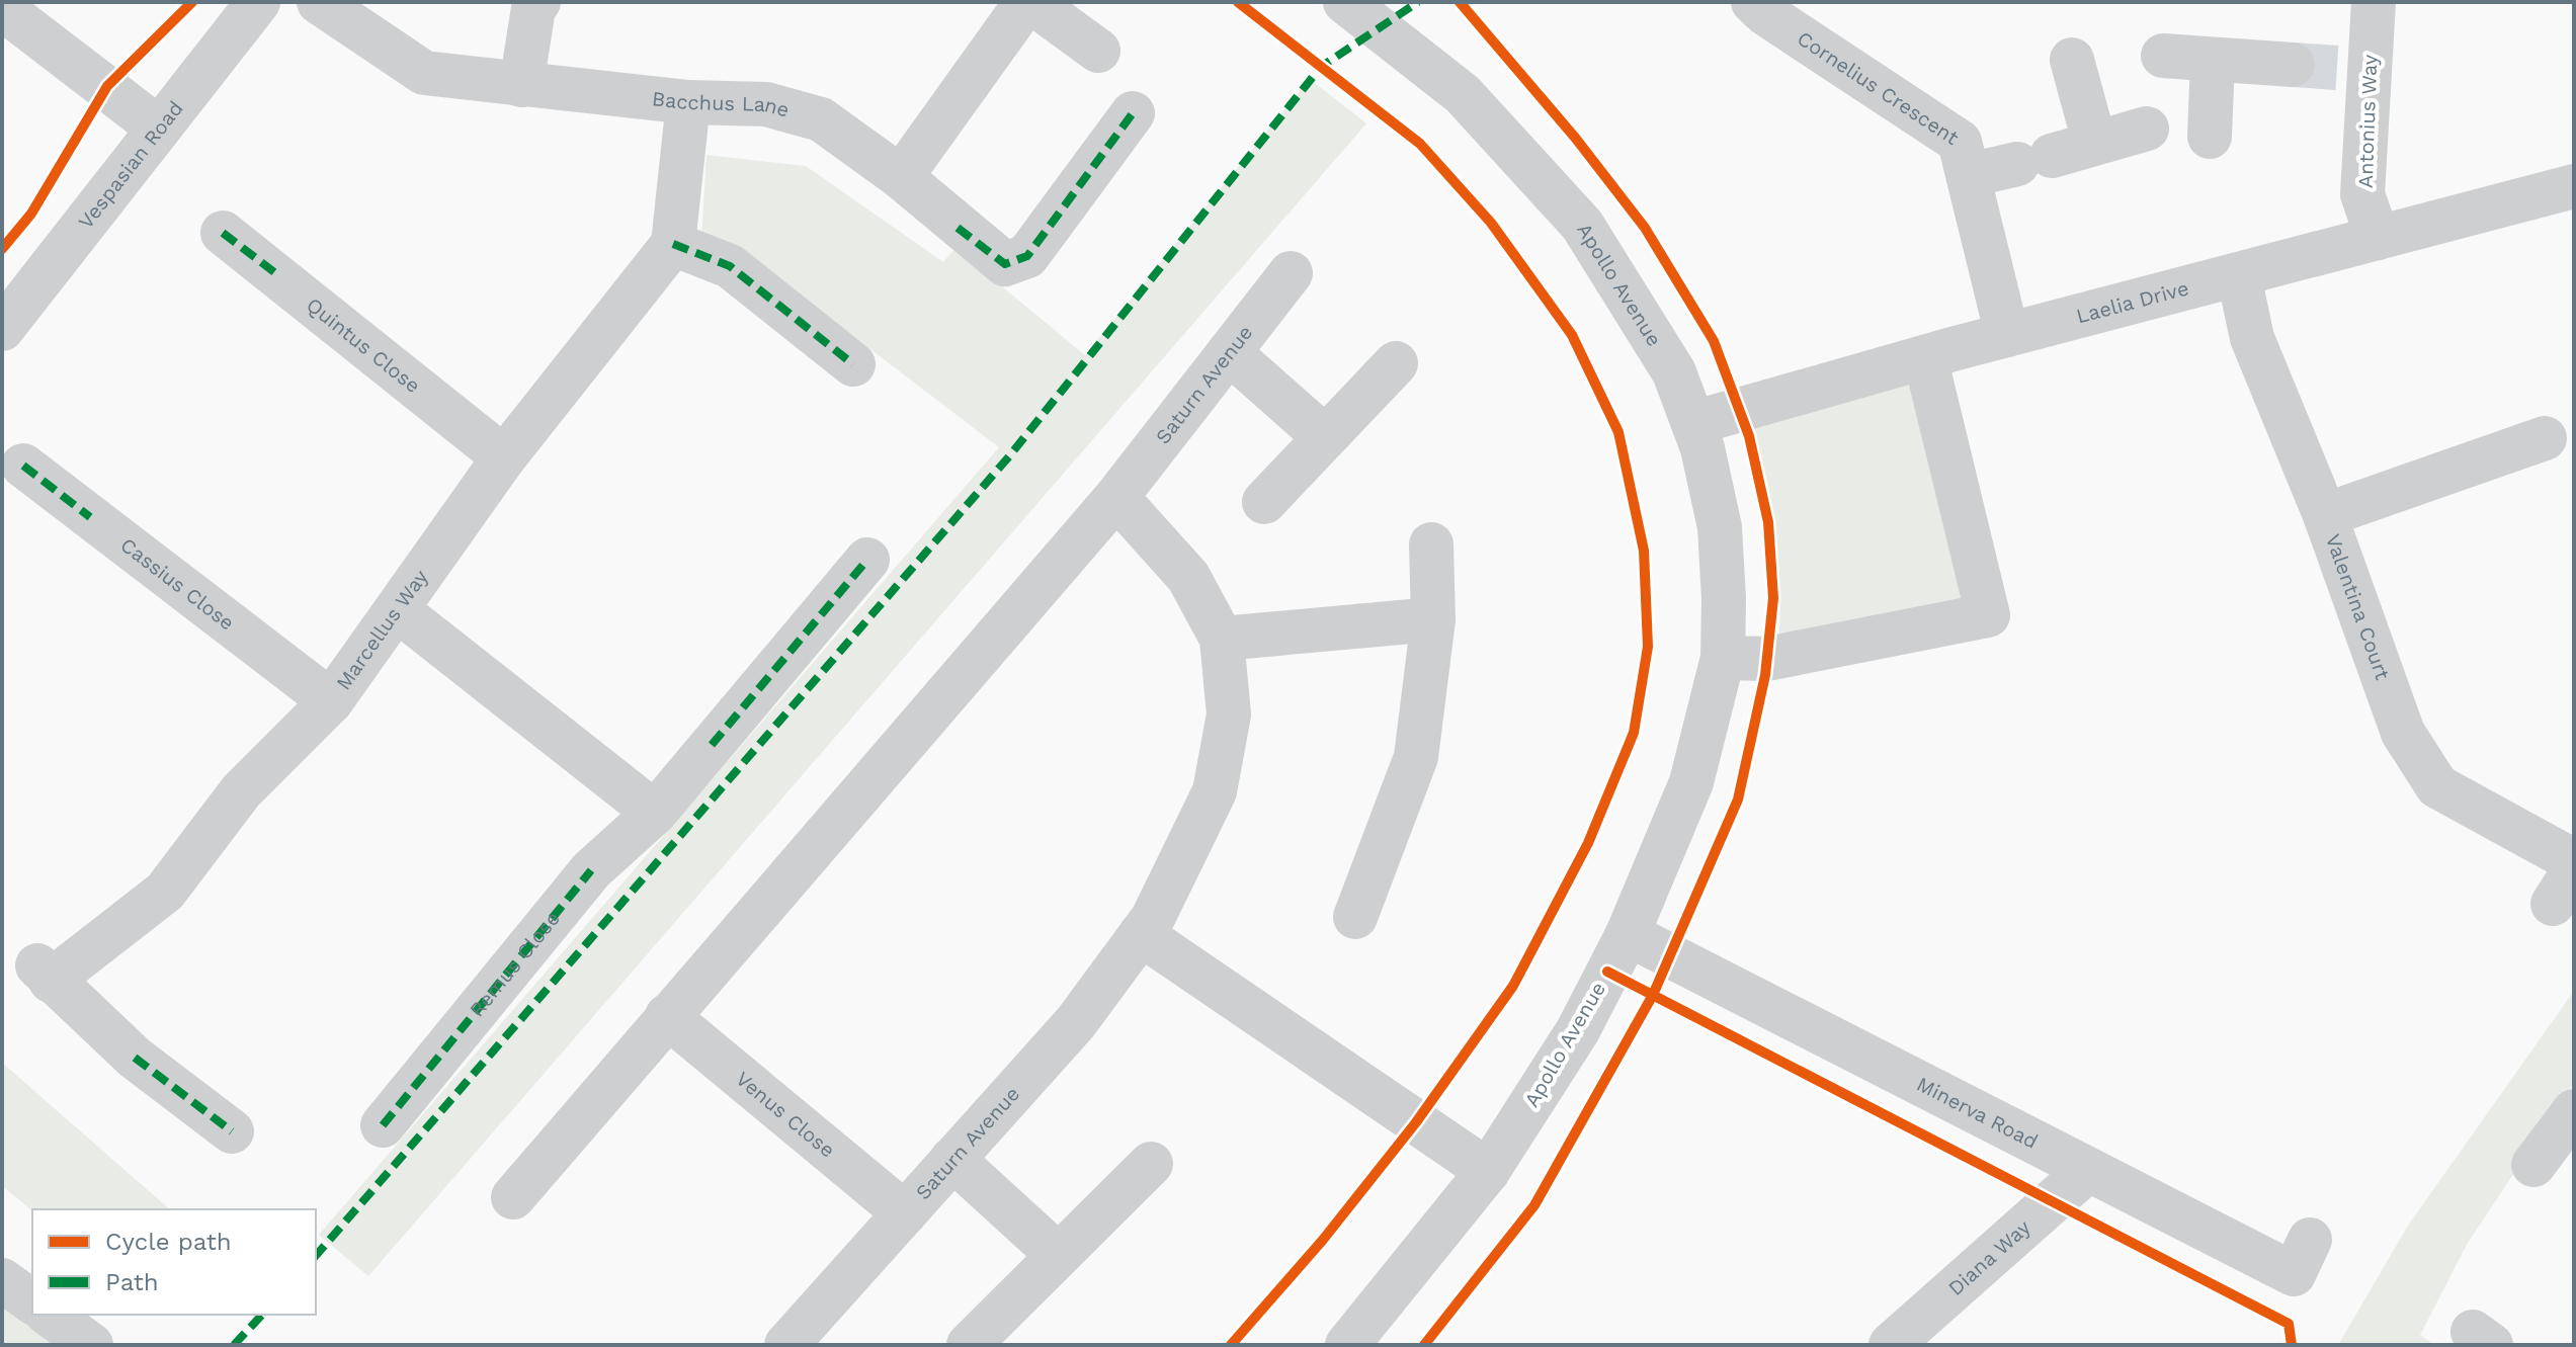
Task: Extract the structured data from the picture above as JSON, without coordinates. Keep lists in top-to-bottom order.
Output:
{
  "streets": {
    "street": [
      "Cornelius Crescent",
      "Bacchus Lane",
      "Antonius Way",
      "Vespasian Road",
      "Apollo Avenue",
      "Laelia Drive",
      "Quintus Close",
      "Saturn Avenue",
      "Cassius Close",
      "Valentina Court",
      "Marcellus Way",
      "Remus Close",
      "Minerva Road",
      "Venus Close",
      "Diana Way"
    ]
  },
  "crossings": [
    ["Cornelius Crescent", "Laelia Drive"],
    ["Antonius Way", "Laelia Drive"],
    ["Apollo Avenue", "Laelia Drive"],
    ["Apollo Avenue", "Minerva Road"],
    ["Laelia Drive", "Valentina Court"],
    ["Quintus Close", "Marcellus Way"],
    ["Saturn Avenue", "Venus Close"],
    ["Cassius Close", "Marcellus Way"],
    ["Minerva Road", "Diana Way"]
  ],
  "legend": ["Cycle path", "Path"]
}
